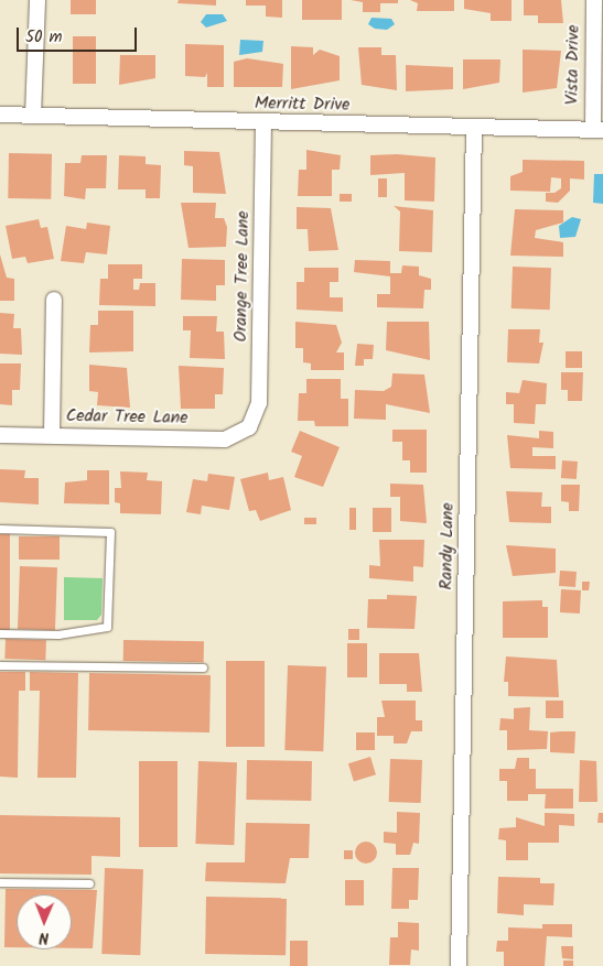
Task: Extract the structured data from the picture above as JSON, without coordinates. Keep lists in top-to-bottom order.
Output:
{
  "streets": {
    "street": [
      "Vista Drive",
      "Merritt Drive",
      "Orange Tree Lane",
      "Cedar Tree Lane",
      "Randy Lane"
    ]
  },
  "crossings": [
    ["Vista Drive", "Merritt Drive"],
    ["Merritt Drive", "Orange Tree Lane"],
    ["Merritt Drive", "Randy Lane"],
    ["Orange Tree Lane", "Cedar Tree Lane"]
  ],
  "scale_bar": "50 m",
  "north": "bottom"
}
